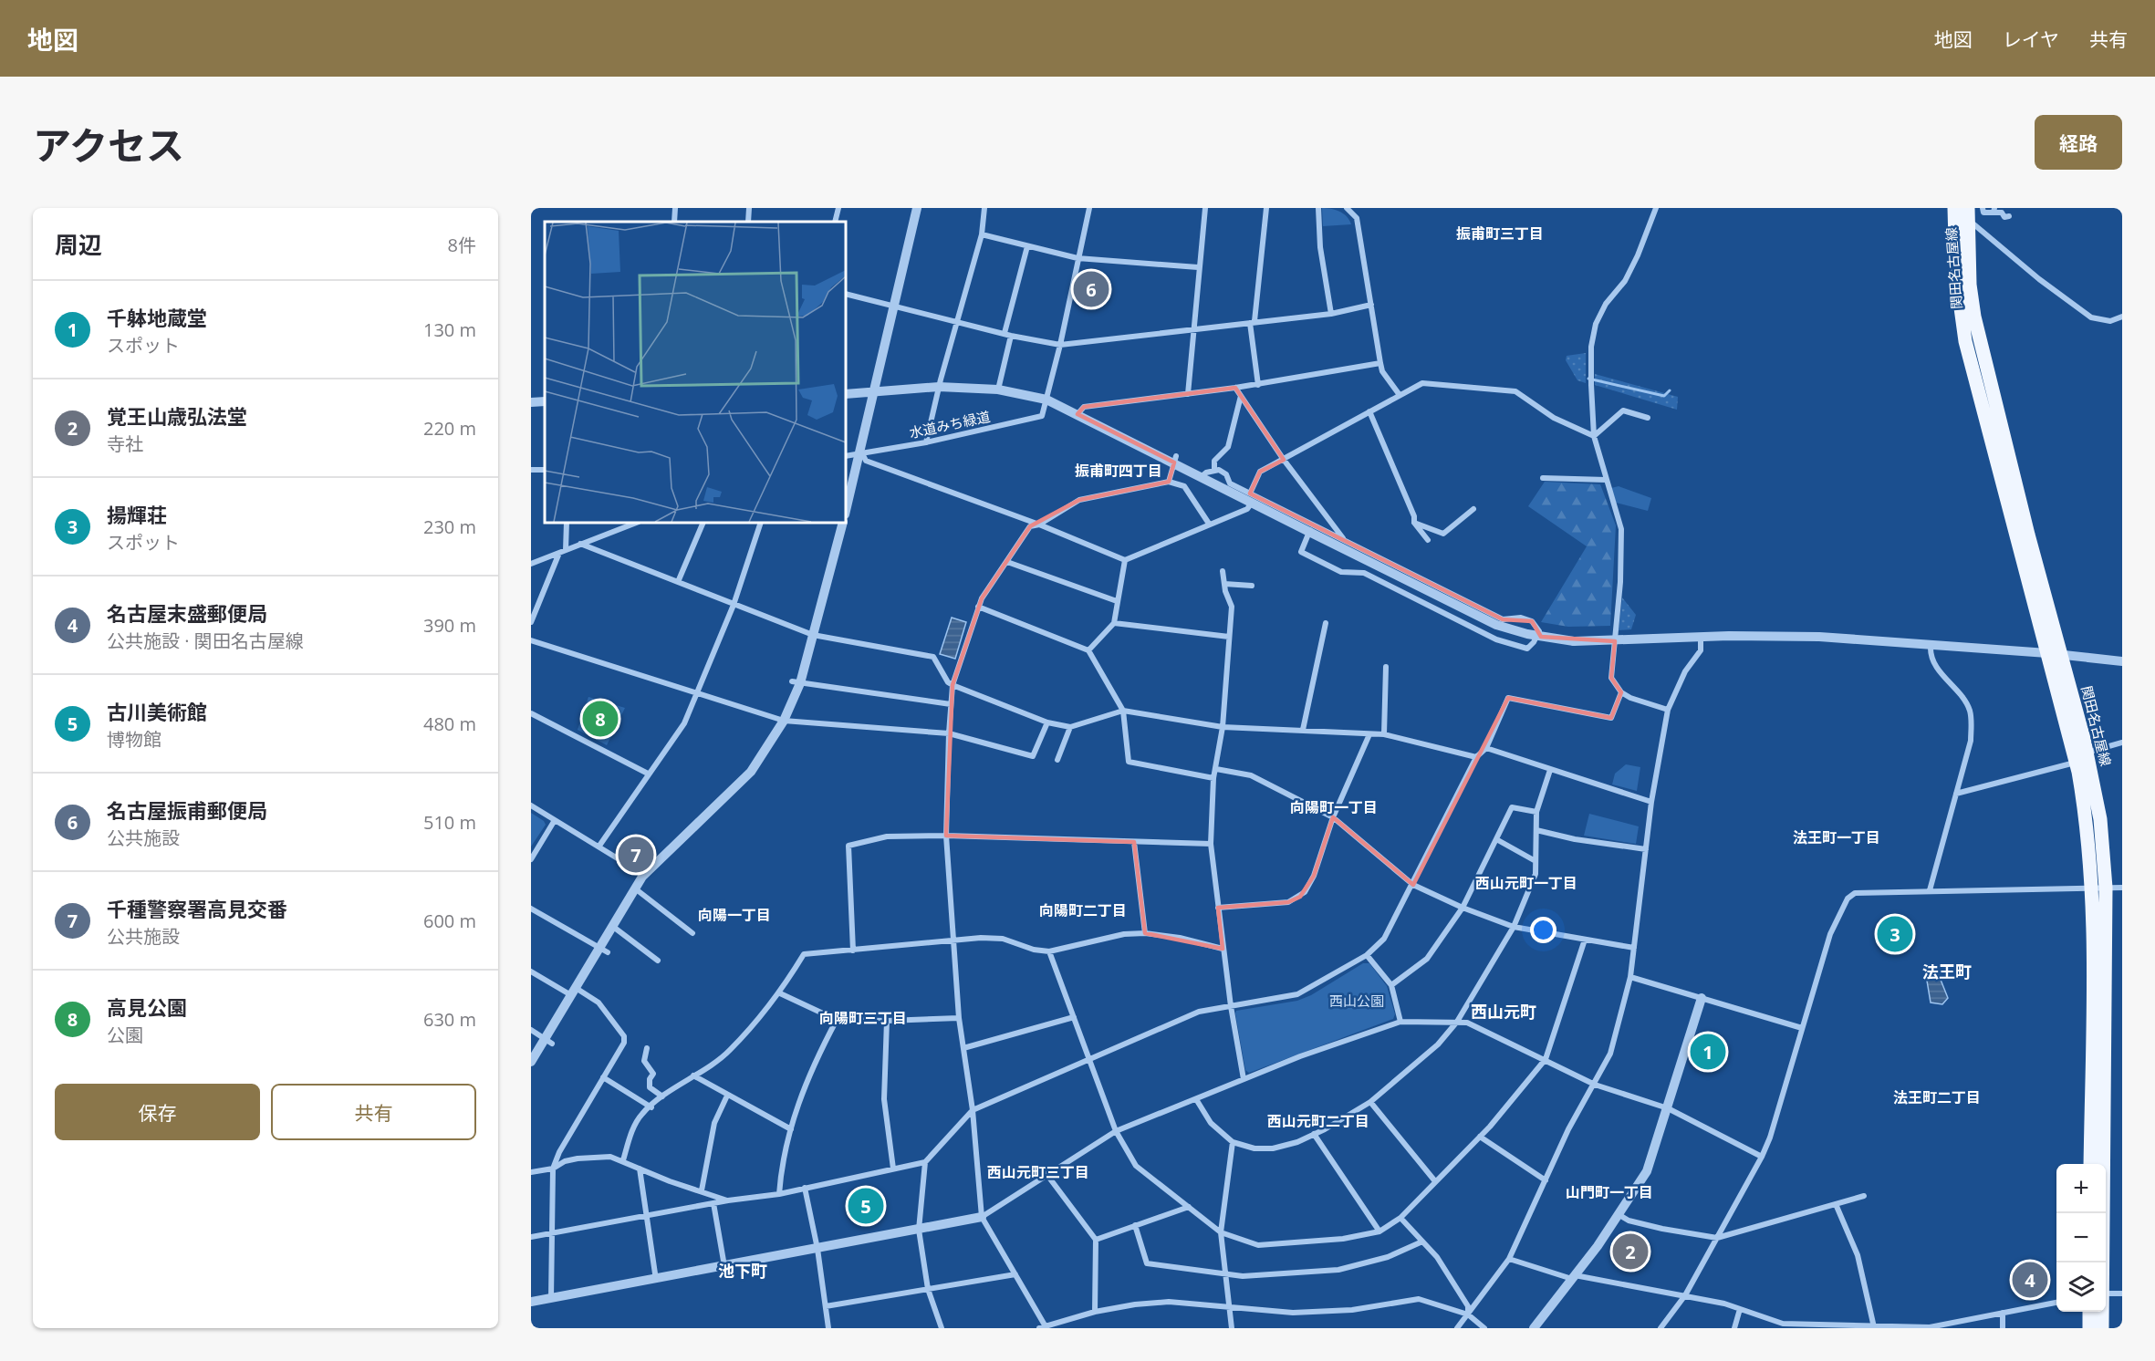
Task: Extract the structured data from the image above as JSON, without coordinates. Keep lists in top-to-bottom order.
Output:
{
  "streets": {
    "main road": ["関田名古屋線"],
    "street": ["水道みち緑道"]
  },
  "districts": [
    "振甫町三丁目",
    "振甫町四丁目",
    "向陽町一丁目",
    "法王町一丁目",
    "西山元町一丁目",
    "向陽町二丁目",
    "向陽一丁目",
    "法王町",
    "西山元町",
    "向陽町三丁目",
    "法王町二丁目",
    "西山元町二丁目",
    "西山元町三丁目",
    "山門町一丁目",
    "池下町"
  ],
  "parks": ["西山公園"],
  "page": {
    "header": "地図",
    "nav": ["地図", "レイヤ", "共有"],
    "title": "アクセス",
    "buttons": [
      "経路",
      ["保存", "共有"]
    ],
    "heading": ["周辺", "8件"],
    "pins": [
      "6",
      "8",
      "7",
      "3",
      "1",
      "5",
      "2",
      "4"
    ],
    "list": [
      {
        "mark": "1",
        "name": "千躰地蔵堂",
        "note": "スポット",
        "value": "130 m"
      },
      {
        "mark": "2",
        "name": "覚王山歳弘法堂",
        "note": "寺社",
        "value": "220 m"
      },
      {
        "mark": "3",
        "name": "揚輝荘",
        "note": "スポット",
        "value": "230 m"
      },
      {
        "mark": "4",
        "name": "名古屋末盛郵便局",
        "note": "公共施設 · 関田名古屋線",
        "value": "390 m"
      },
      {
        "mark": "5",
        "name": "古川美術館",
        "note": "博物館",
        "value": "480 m"
      },
      {
        "mark": "6",
        "name": "名古屋振甫郵便局",
        "note": "公共施設",
        "value": "510 m"
      },
      {
        "mark": "7",
        "name": "千種警察署高見交番",
        "note": "公共施設",
        "value": "600 m"
      },
      {
        "mark": "8",
        "name": "高見公園",
        "note": "公園",
        "value": "630 m"
      }
    ],
    "map_buttons": ["+", "−"]
  }
}
